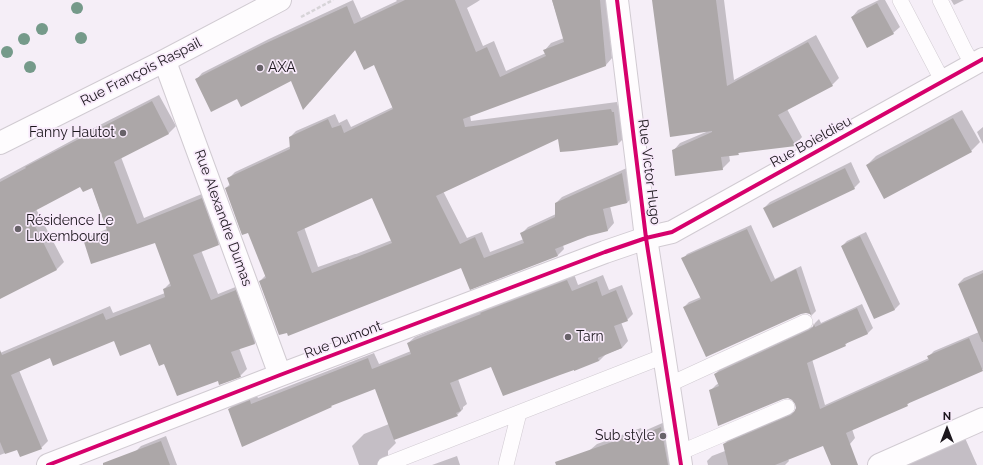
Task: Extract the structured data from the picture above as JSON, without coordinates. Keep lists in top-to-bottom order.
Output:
{
  "streets": {
    "street": [
      "Rue François Raspail",
      "Rue Boieldieu",
      "Rue Victor Hugo",
      "Rue Alexandre Dumas",
      "Rue Dumont"
    ]
  },
  "crossings": [
    ["Rue François Raspail", "Rue Alexandre Dumas"],
    ["Rue Boieldieu", "Rue Victor Hugo"],
    ["Rue Boieldieu", "Rue Dumont"],
    ["Rue Victor Hugo", "Rue Dumont"],
    ["Rue Alexandre Dumas", "Rue Dumont"]
  ],
  "places": [
    "AXA",
    "Fanny Hautot",
    "Résidence Le Luxembourg",
    "Tarn",
    "Sub style"
  ],
  "north": "top"
}
